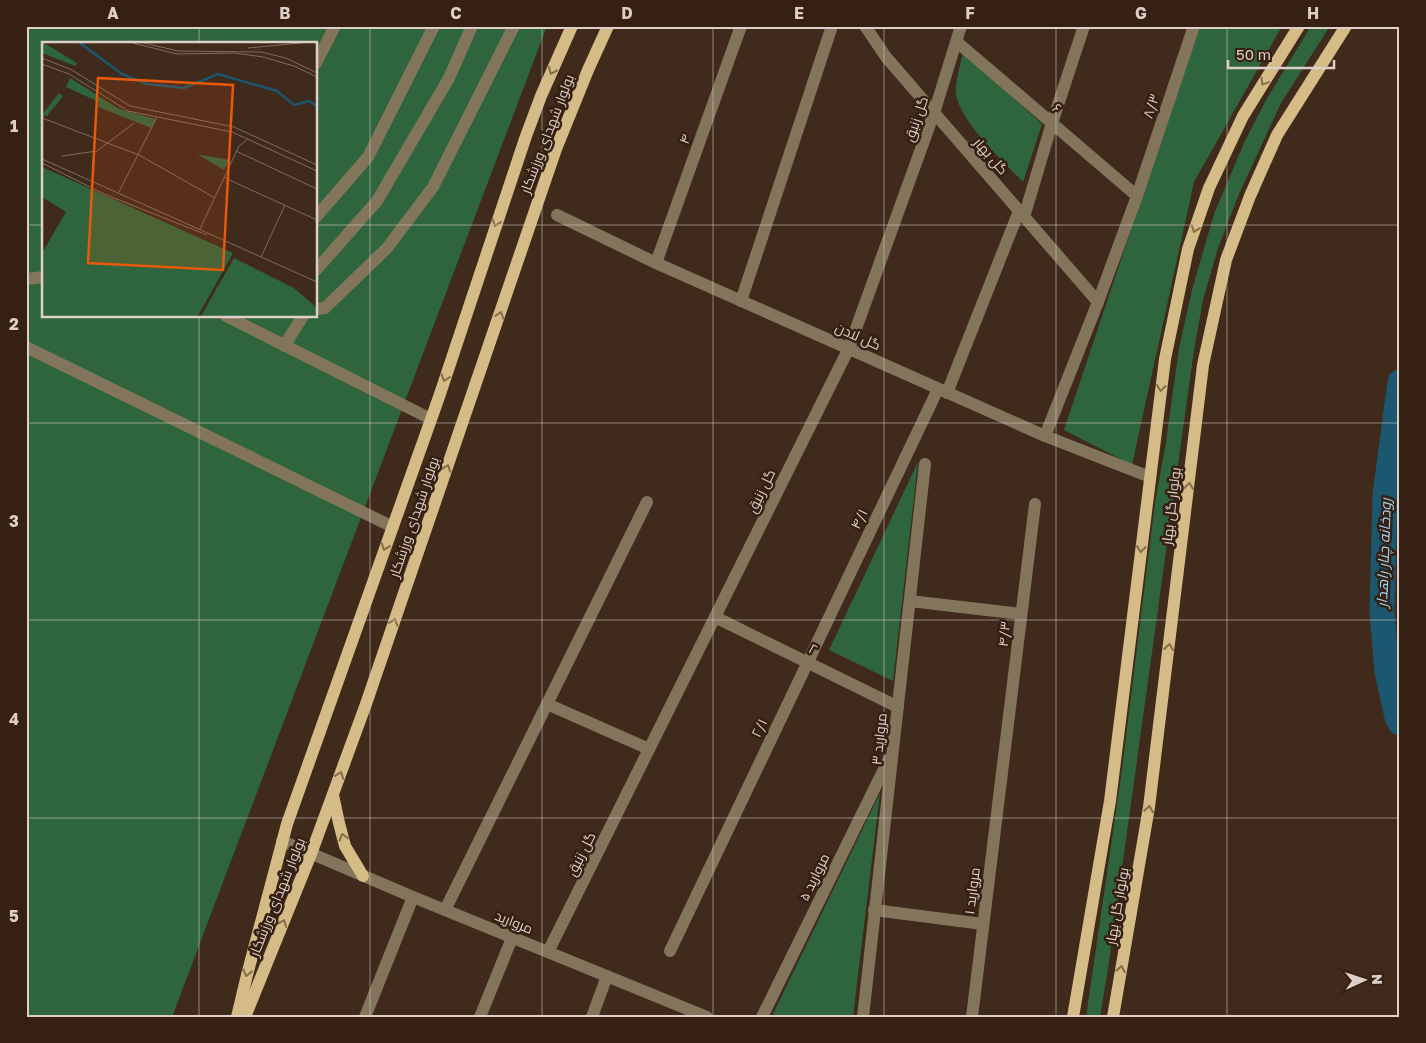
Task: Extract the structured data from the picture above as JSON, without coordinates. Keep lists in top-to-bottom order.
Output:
{
  "streets": {
    "main road": ["بولوار شهدای ورزشکار", "بولوار گل بهار"],
    "street": [
      "۸/۳",
      "۶",
      "گل زنبق",
      "۴",
      "گل بهار",
      "گل لادن",
      "۴/۱",
      "۴/۳",
      "۲",
      "۲/۱",
      "مروارید ۳",
      "مروارید ۵",
      "مروارید ۱",
      "مروارید"
    ]
  },
  "crossings": [
    ["۸/۳", "۶"],
    ["۸/۳", "گل بهار"],
    ["۶", "گل زنبق"],
    ["گل زنبق", "گل بهار"],
    ["گل زنبق", "گل لادن"],
    ["گل زنبق", "۲"],
    ["گل زنبق", "مروارید"],
    ["بولوار شهدای ورزشکار", "مروارید"],
    ["۴", "گل لادن"],
    ["گل لادن", "بولوار گل بهار"],
    ["گل لادن", "۴/۱"],
    ["۴/۱", "۲"],
    ["۴/۱", "۲/۱"],
    ["۴/۳", "مروارید ۱"],
    ["۲", "۲/۱"],
    ["۲", "مروارید ۳"],
    ["مروارید ۳", "مروارید ۵"]
  ],
  "water": ["رودخانه چنار راهدار"],
  "scale_bar": "50 m",
  "north": "right",
  "grid": {
    "columns": [
      "A",
      "B",
      "C",
      "D",
      "E",
      "F",
      "G",
      "H"
    ],
    "rows": [
      "1",
      "2",
      "3",
      "4",
      "5"
    ]
  }
}
